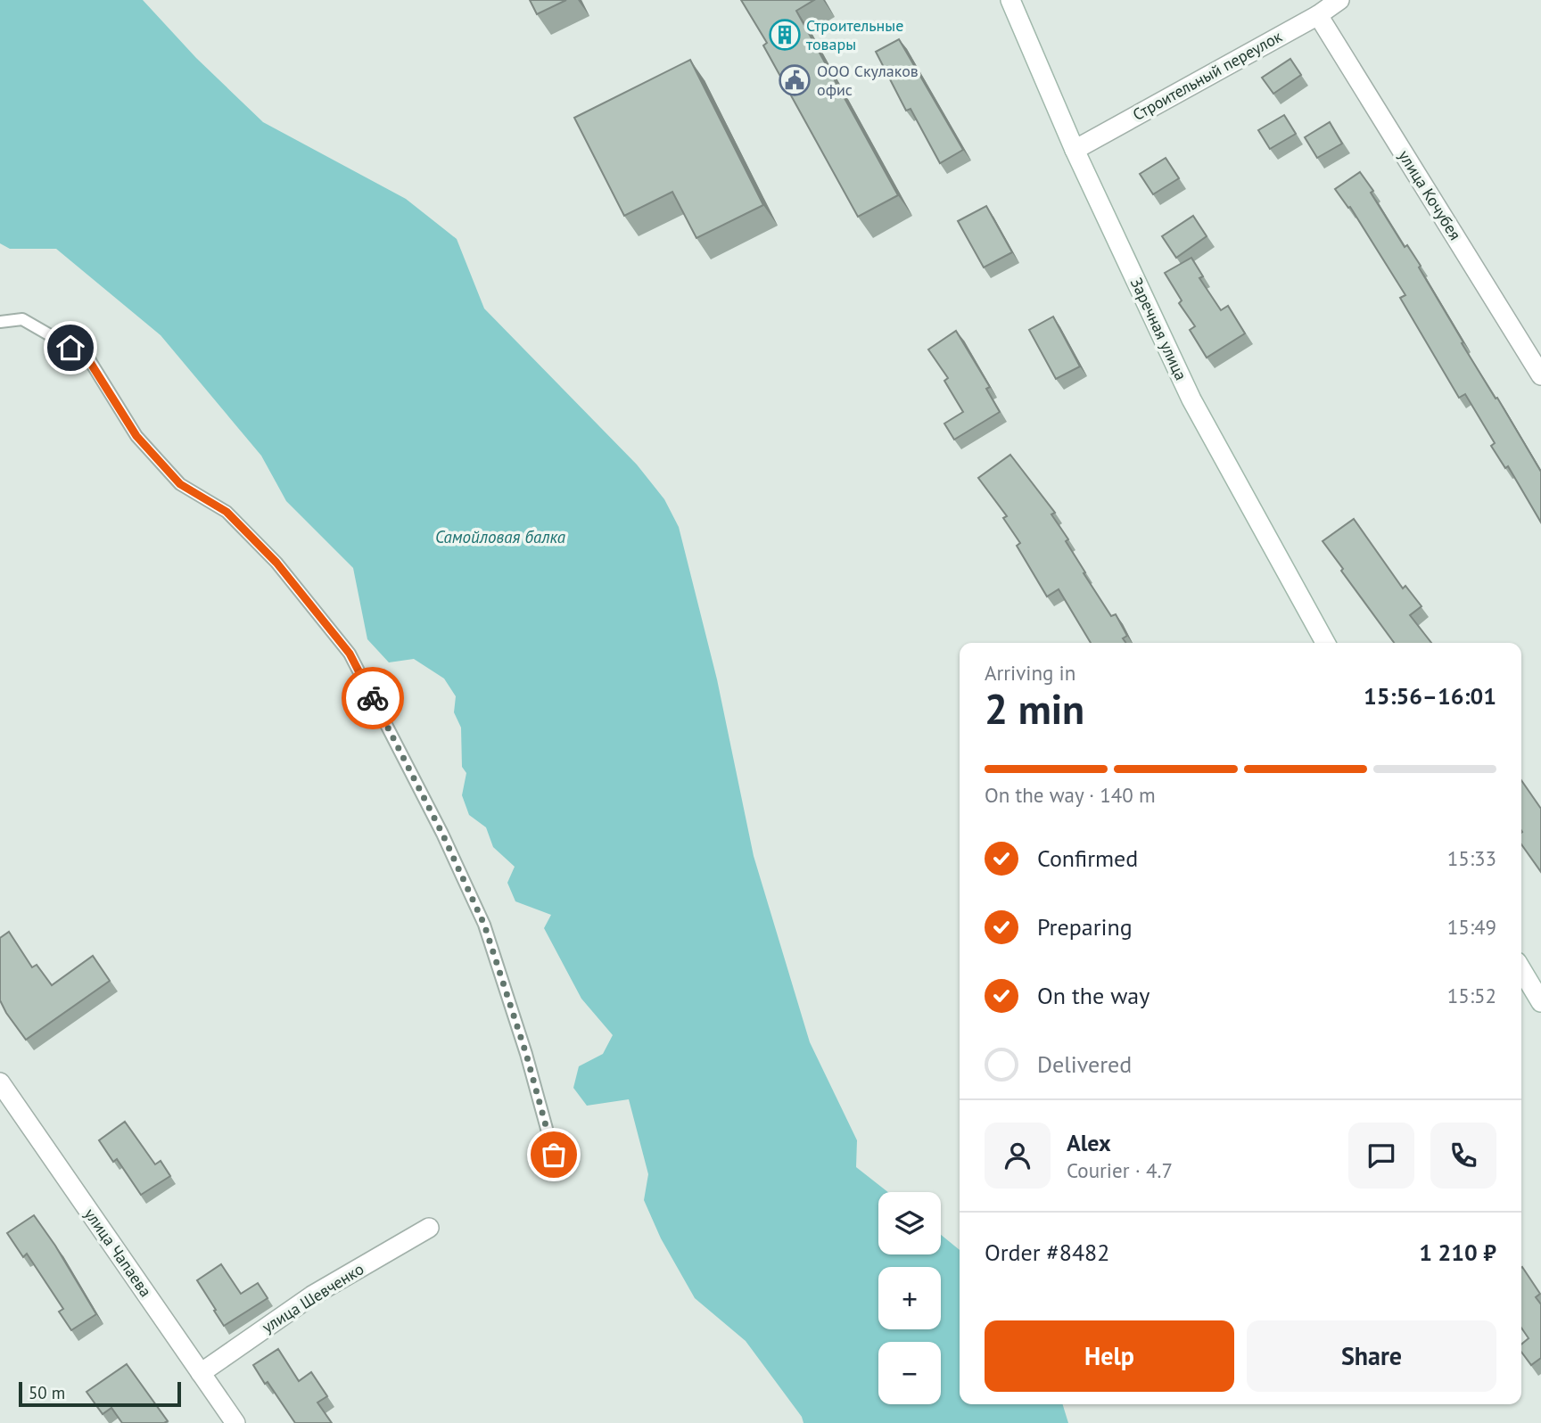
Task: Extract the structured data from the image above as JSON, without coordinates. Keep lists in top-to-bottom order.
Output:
{
  "streets": {
    "street": [
      "Строительный переулок",
      "улица Кочубея",
      "Заречная улица",
      "улица Чапаева",
      "улица Шевченко"
    ]
  },
  "crossings": [
    ["Строительный переулок", "улица Кочубея"],
    ["Строительный переулок", "Заречная улица"],
    ["улица Чапаева", "улица Шевченко"]
  ],
  "water": ["Самойловая балка"],
  "places": {
    "building": ["Строительные товары"],
    "public building": ["ООО Скулаков офис"]
  },
  "scale_bar": "50 m",
  "page": {
    "heading": ["2 min", "Arriving in", "15:56–16:01"],
    "panel": [
      "Alex",
      "Courier · 4.7",
      "Order #8482",
      "1 210 ₽"
    ],
    "bar": "On the way · 140 m",
    "list": [
      ["Confirmed", "15:33"],
      ["Preparing", "15:49"],
      ["On the way", "15:52"],
      "Delivered"
    ],
    "map_buttons": ["+", "−"],
    "buttons": ["Help", "Share"],
    "scale": "50 m"
  }
}
